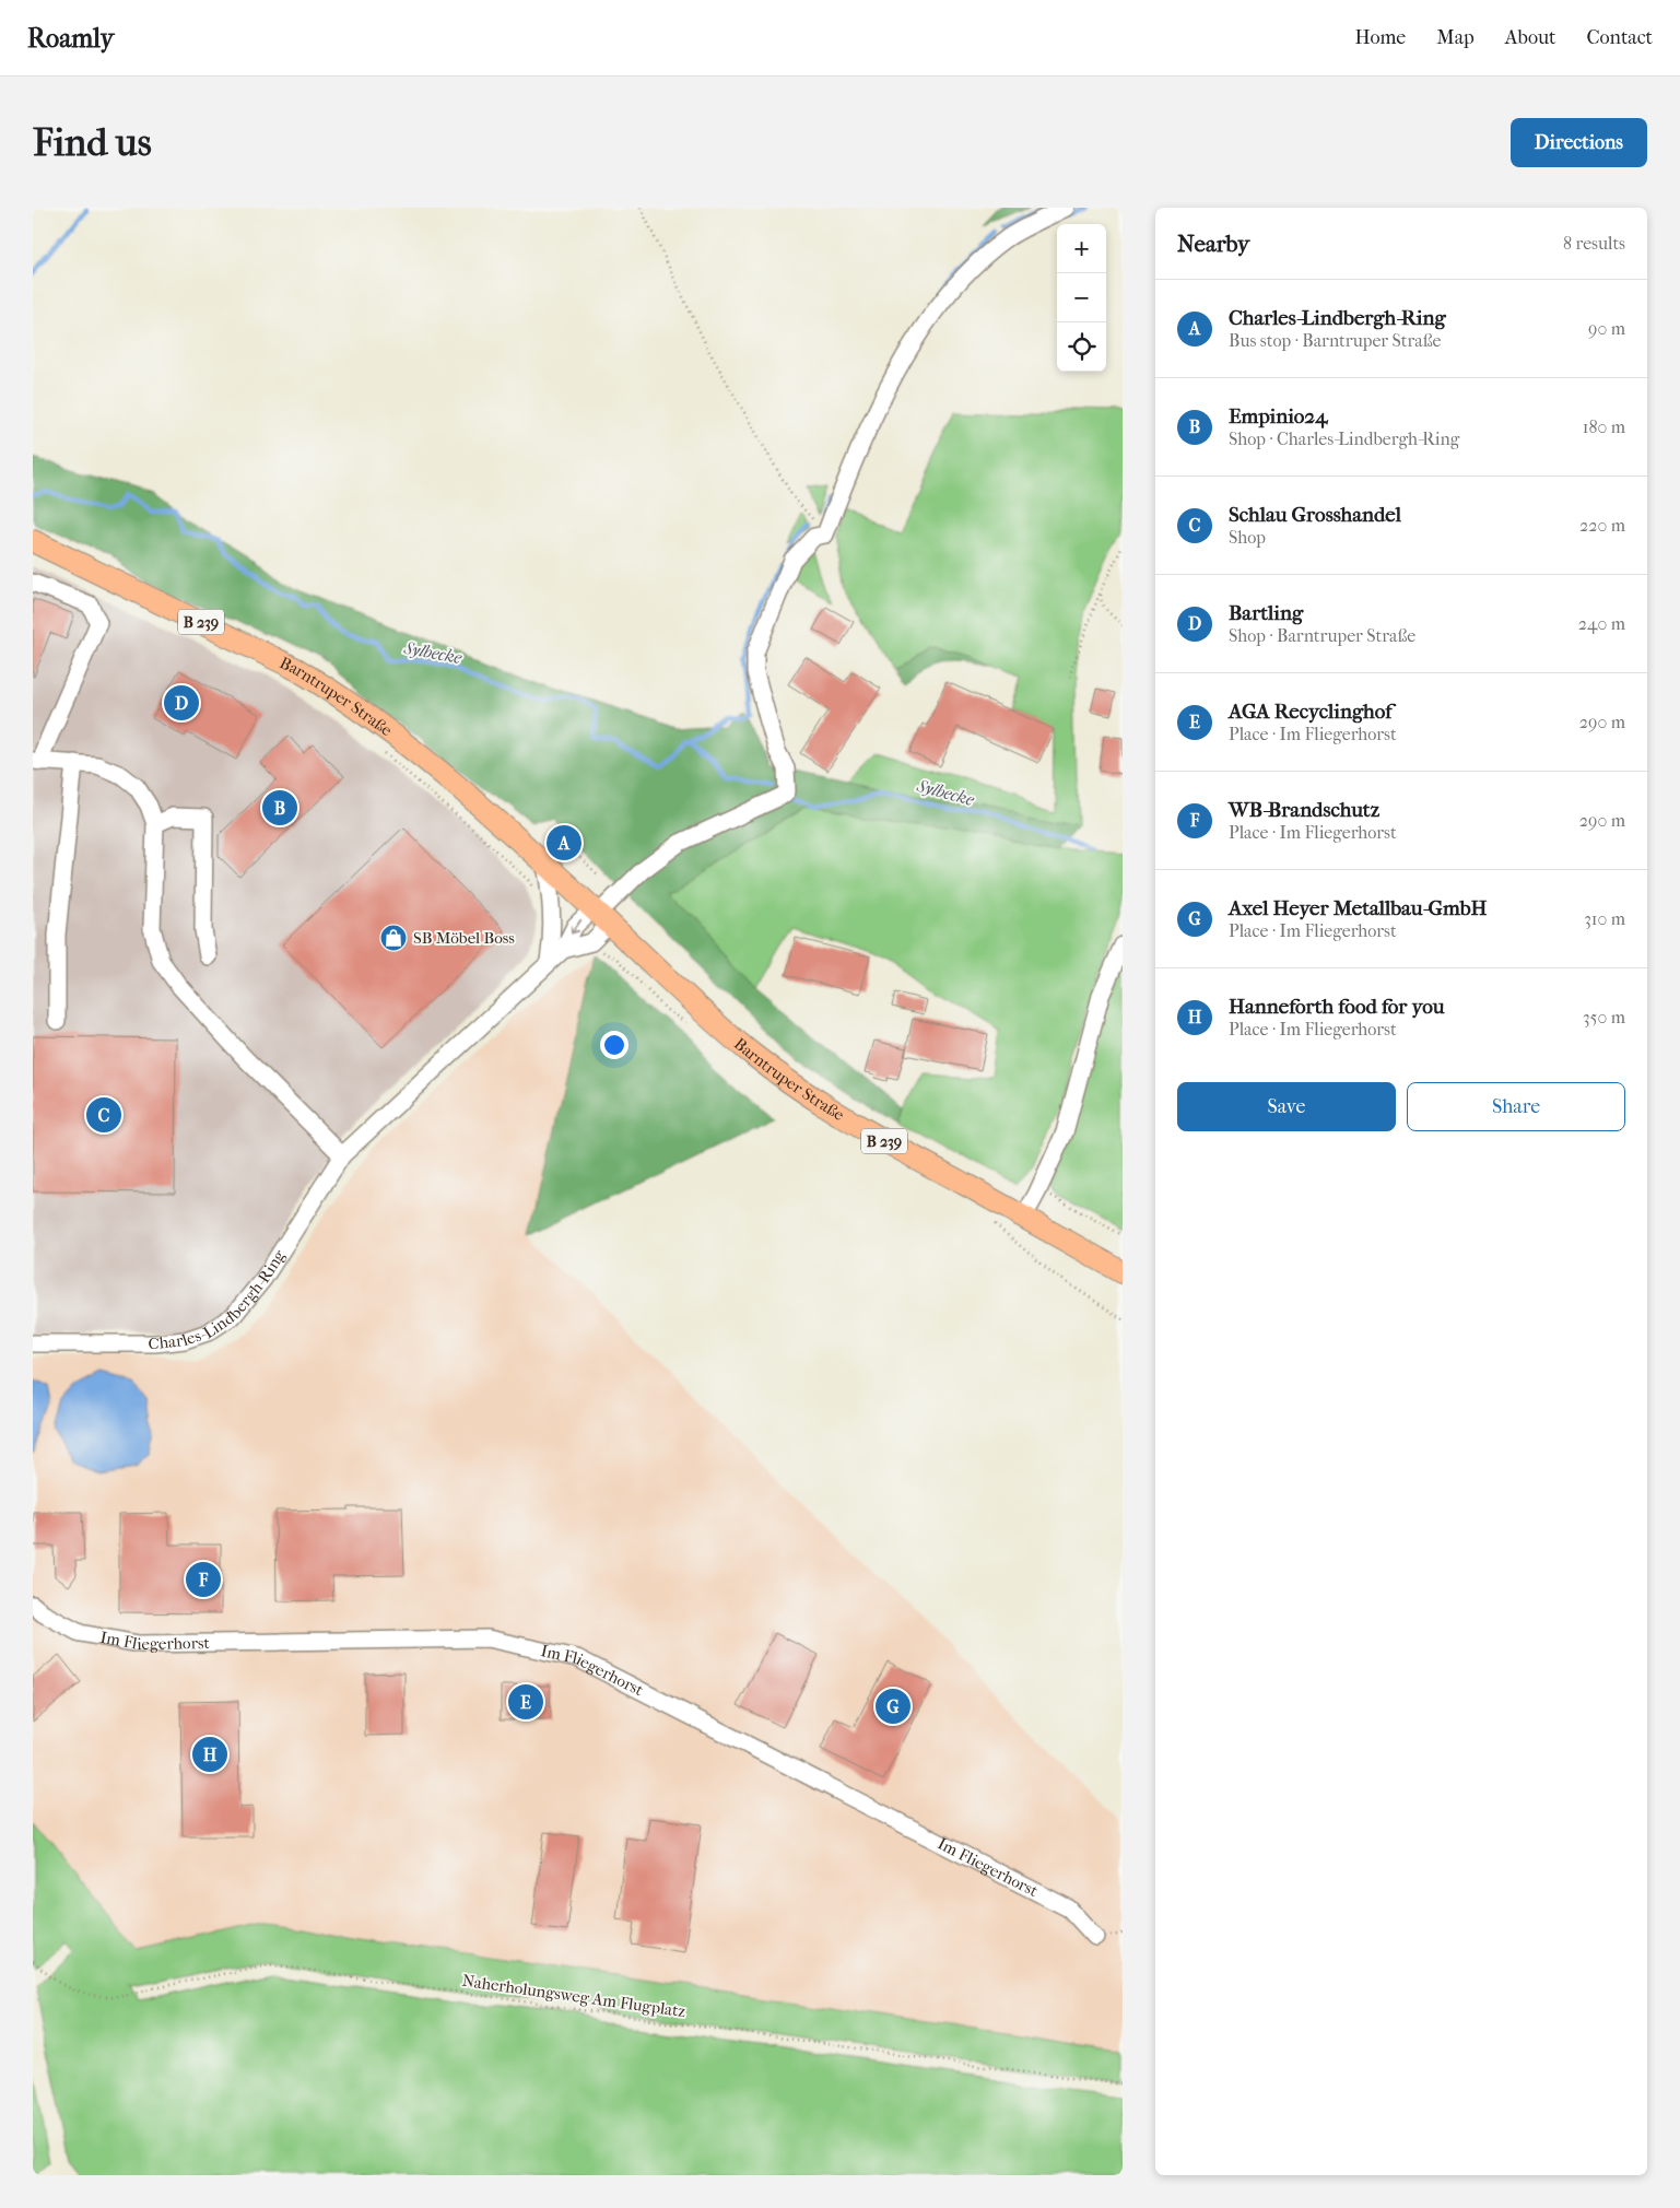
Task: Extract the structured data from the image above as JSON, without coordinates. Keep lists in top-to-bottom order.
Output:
{
  "streets": {
    "main road": ["B 239", "Barntruper Straße"],
    "street": ["Charles-Lindbergh-Ring", "Im Fliegerhorst"],
    "path": ["Naherholungsweg Am Flugplatz"]
  },
  "crossings": [
    ["Barntruper Straße", "Charles-Lindbergh-Ring"]
  ],
  "water": ["Sylbecke"],
  "places": {
    "shop": ["SB Möbel Boss"]
  },
  "page": {
    "header": "Roamly",
    "nav": [
      "Home",
      "Map",
      "About",
      "Contact"
    ],
    "buttons": [
      "Directions",
      ["Save", "Share"]
    ],
    "title": "Find us",
    "heading": ["Nearby", "8 results"],
    "map_buttons": ["+", "−"],
    "list": [
      {
        "mark": "A",
        "name": "Charles-Lindbergh-Ring",
        "note": "Bus stop · Barntruper Straße",
        "value": "90 m"
      },
      {
        "mark": "B",
        "name": "Empinio24",
        "note": "Shop · Charles-Lindbergh-Ring",
        "value": "180 m"
      },
      {
        "mark": "C",
        "name": "Schlau Grosshandel",
        "note": "Shop",
        "value": "220 m"
      },
      {
        "mark": "D",
        "name": "Bartling",
        "note": "Shop · Barntruper Straße",
        "value": "240 m"
      },
      {
        "mark": "E",
        "name": "AGA Recyclinghof",
        "note": "Place · Im Fliegerhorst",
        "value": "290 m"
      },
      {
        "mark": "F",
        "name": "WB-Brandschutz",
        "note": "Place · Im Fliegerhorst",
        "value": "290 m"
      },
      {
        "mark": "G",
        "name": "Axel Heyer Metallbau-GmbH",
        "note": "Place · Im Fliegerhorst",
        "value": "310 m"
      },
      {
        "mark": "H",
        "name": "Hanneforth food for you",
        "note": "Place · Im Fliegerhorst",
        "value": "350 m"
      }
    ],
    "pins": [
      "D",
      "B",
      "A",
      "C",
      "F",
      "E",
      "G",
      "H"
    ]
  }
}
